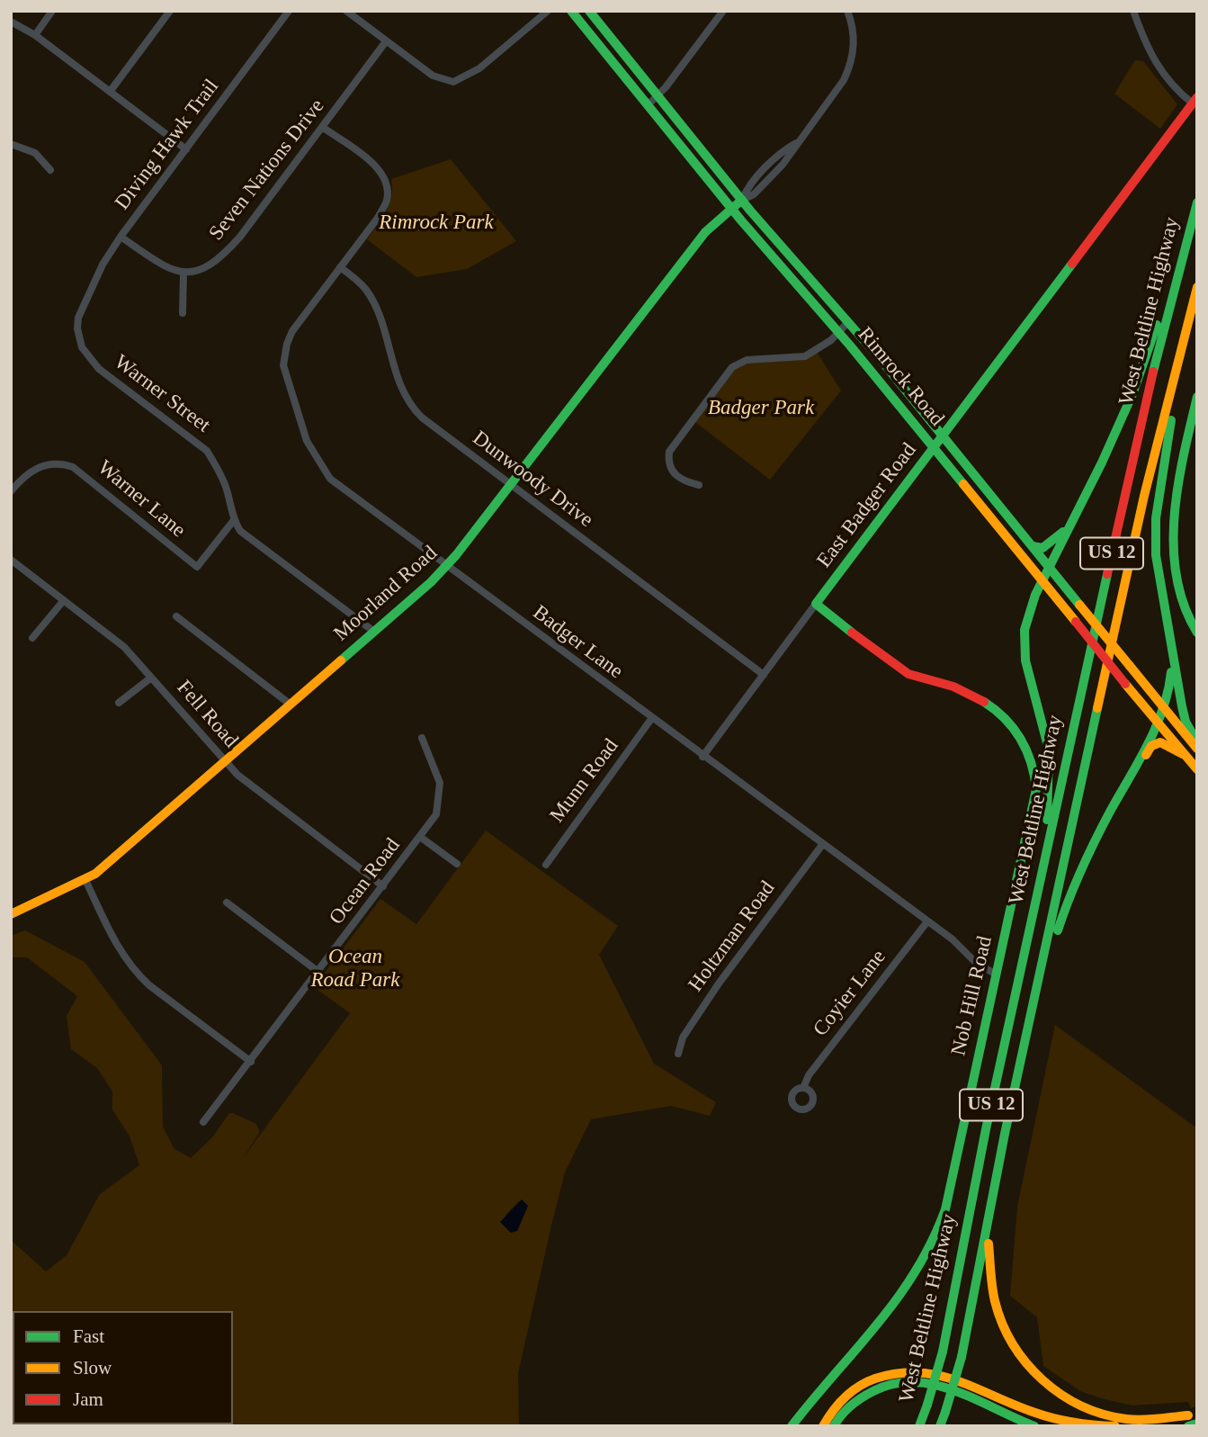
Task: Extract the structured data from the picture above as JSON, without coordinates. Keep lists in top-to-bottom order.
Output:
{
  "streets": {
    "main road": [
      "West Beltline Highway",
      "Rimrock Road",
      "East Badger Road",
      "US 12",
      "Moorland Road",
      "Nob Hill Road"
    ],
    "street": [
      "Diving Hawk Trail",
      "Seven Nations Drive",
      "Warner Street",
      "Dunwoody Drive",
      "Warner Lane",
      "Badger Lane",
      "Fell Road",
      "Munn Road",
      "Ocean Road",
      "Holtzman Road",
      "Coyier Lane"
    ]
  },
  "crossings": [
    ["Diving Hawk Trail", "Warner Street"],
    ["Seven Nations Drive", "Badger Lane"],
    ["Rimrock Road", "East Badger Road"],
    ["Rimrock Road", "Moorland Road"],
    ["Warner Street", "Warner Lane"],
    ["Warner Street", "Moorland Road"],
    ["Dunwoody Drive", "East Badger Road"],
    ["Dunwoody Drive", "Moorland Road"],
    ["Dunwoody Drive", "Badger Lane"],
    ["East Badger Road", "Badger Lane"],
    ["East Badger Road", "Nob Hill Road"],
    ["Moorland Road", "Badger Lane"],
    ["Moorland Road", "Fell Road"],
    ["Badger Lane", "Munn Road"],
    ["Badger Lane", "Holtzman Road"],
    ["Badger Lane", "Coyier Lane"],
    ["Badger Lane", "Nob Hill Road"],
    ["Fell Road", "Ocean Road"]
  ],
  "parks": ["Rimrock Park", "Badger Park", "Ocean Road Park"],
  "legend": ["Fast", "Slow", "Jam"]
}
